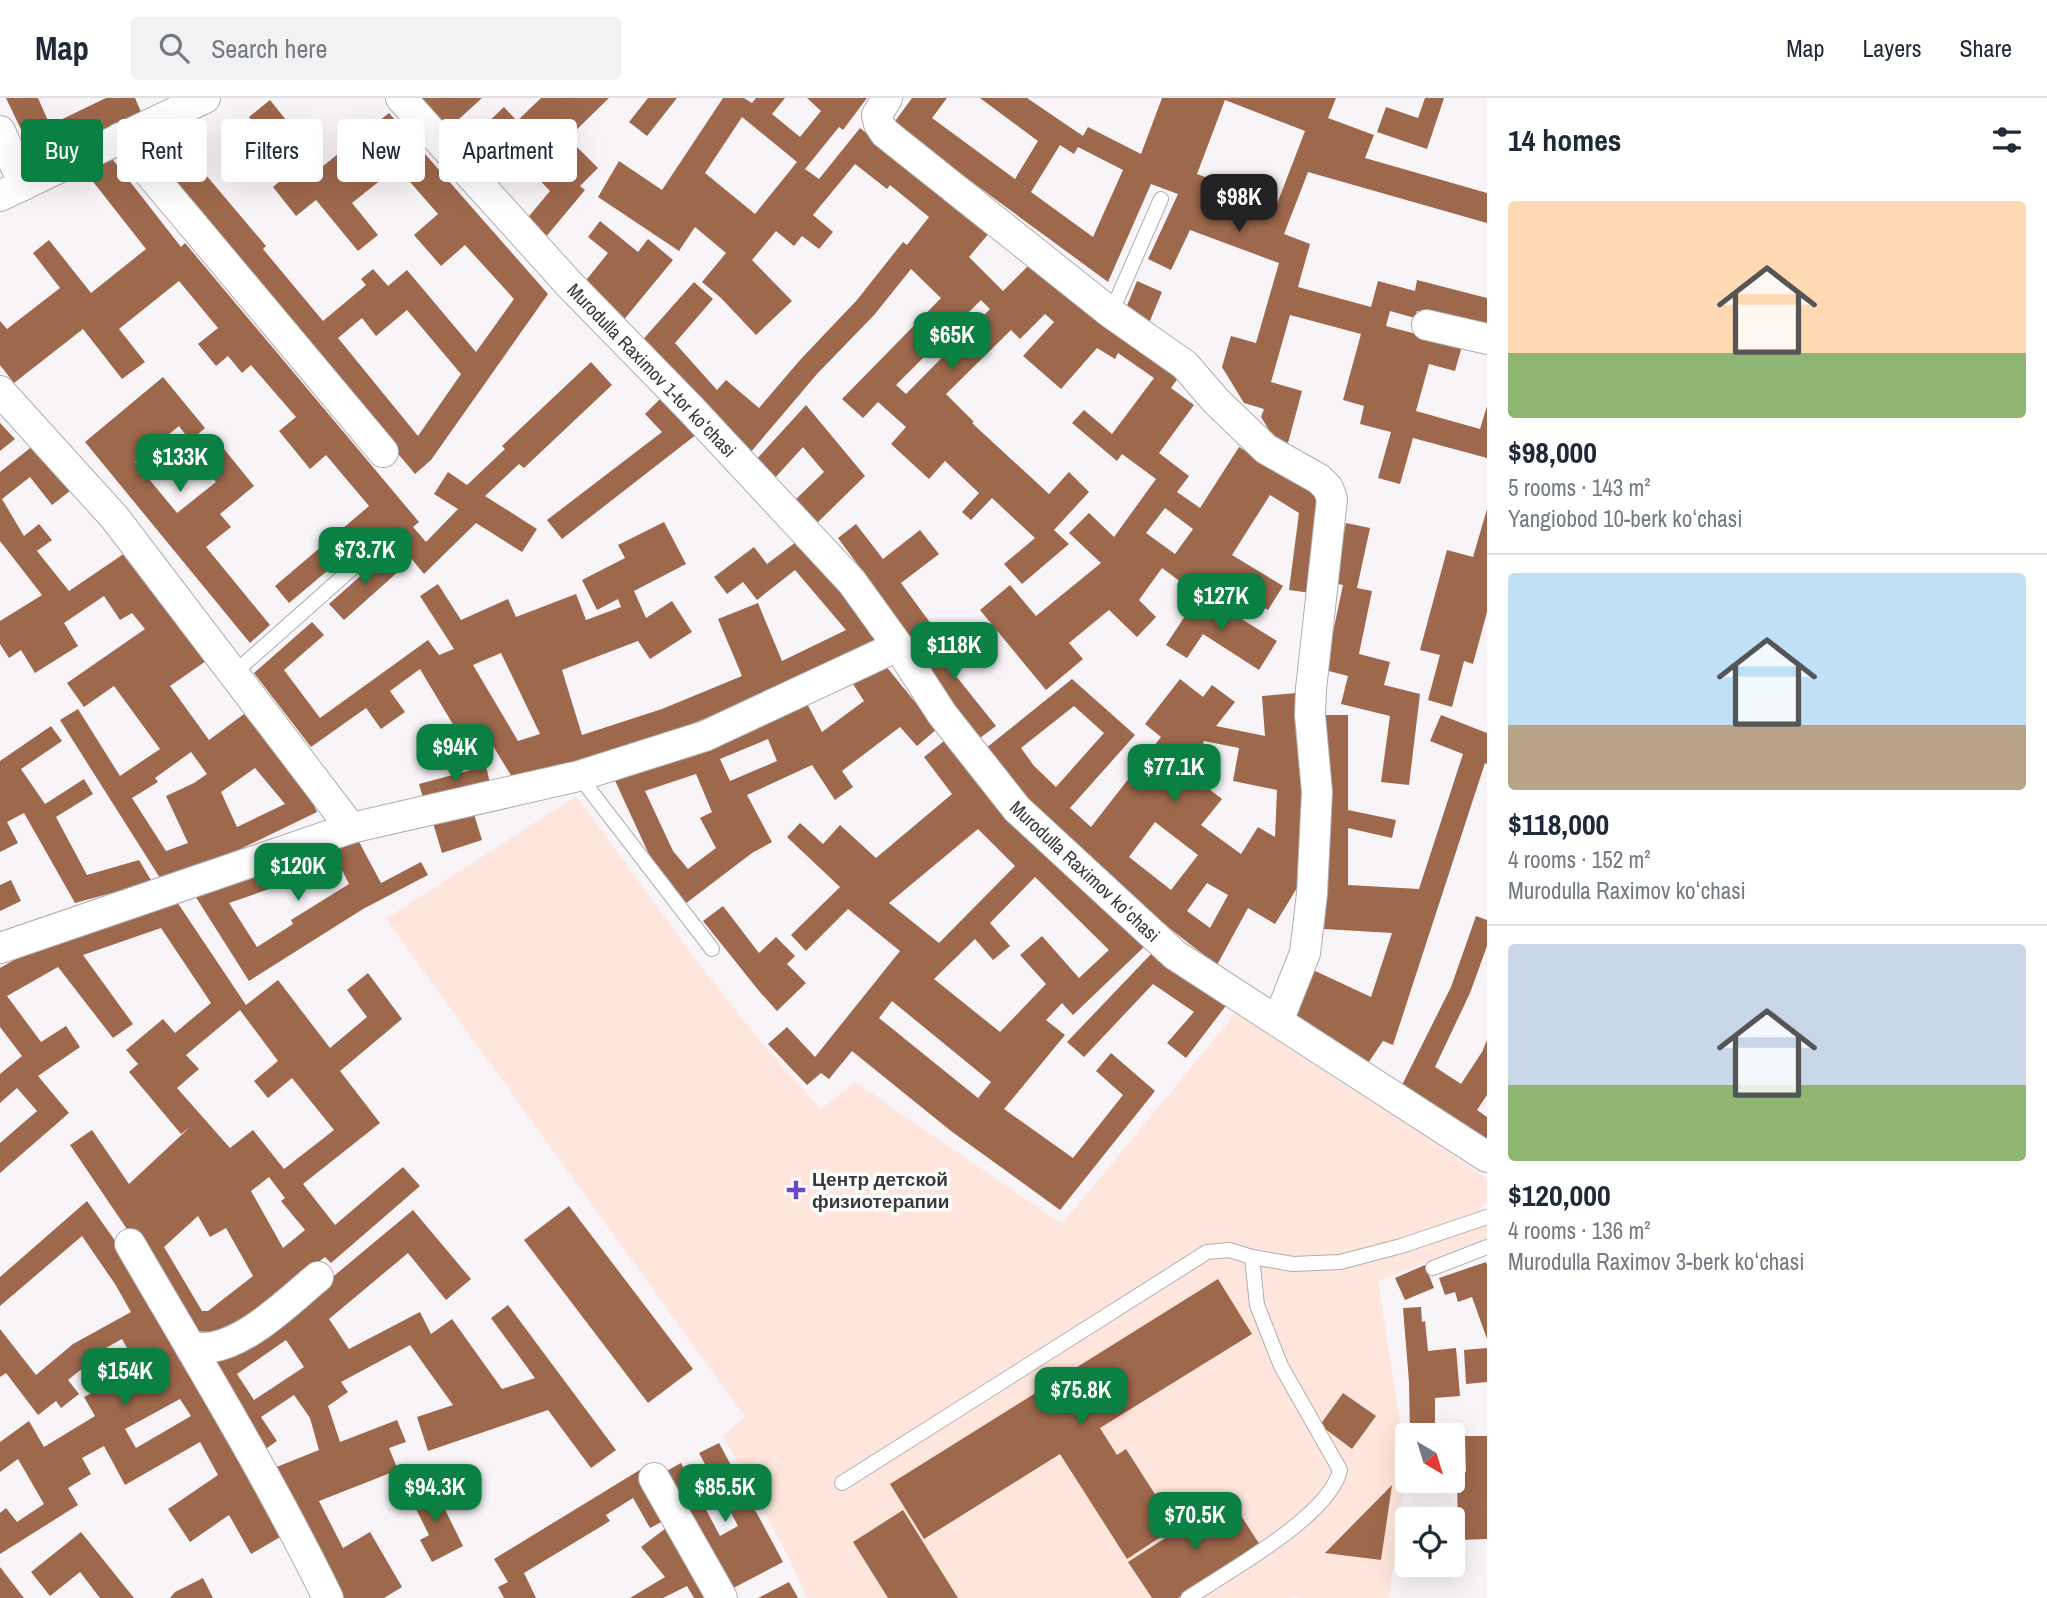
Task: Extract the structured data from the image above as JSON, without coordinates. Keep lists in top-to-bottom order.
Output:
{
  "streets": {
    "street": ["Murodulla Raximov 1-tor koʻchasi", "Murodulla Raximov koʻchasi"]
  },
  "crossings": [
    ["Murodulla Raximov 1-tor koʻchasi", "Murodulla Raximov koʻchasi"]
  ],
  "places": {
    "health": ["Центр детской физиотерапии"]
  },
  "north": "bottom right",
  "page": {
    "header": "Map",
    "search": "Search here",
    "nav": ["Map", "Layers", "Share"],
    "heading": "14 homes",
    "chip": [
      "Buy",
      "Rent",
      "Filters",
      "New",
      "Apartment"
    ],
    "price": [
      "$98K",
      "$65K",
      "$133K",
      "$73.7K",
      "$127K",
      "$118K",
      "$94K",
      "$77.1K",
      "$120K",
      "$154K",
      "$75.8K",
      "$94.3K",
      "$85.5K",
      "$70.5K"
    ],
    "list": [
      {
        "name": "$98,000",
        "note": "5 rooms · 143 m² · Yangiobod 10-berk koʻchasi"
      },
      {
        "name": "$118,000",
        "note": "4 rooms · 152 m² · Murodulla Raximov koʻchasi"
      },
      {
        "name": "$120,000",
        "note": "4 rooms · 136 m² · Murodulla Raximov 3-berk koʻchasi"
      }
    ]
  }
}
